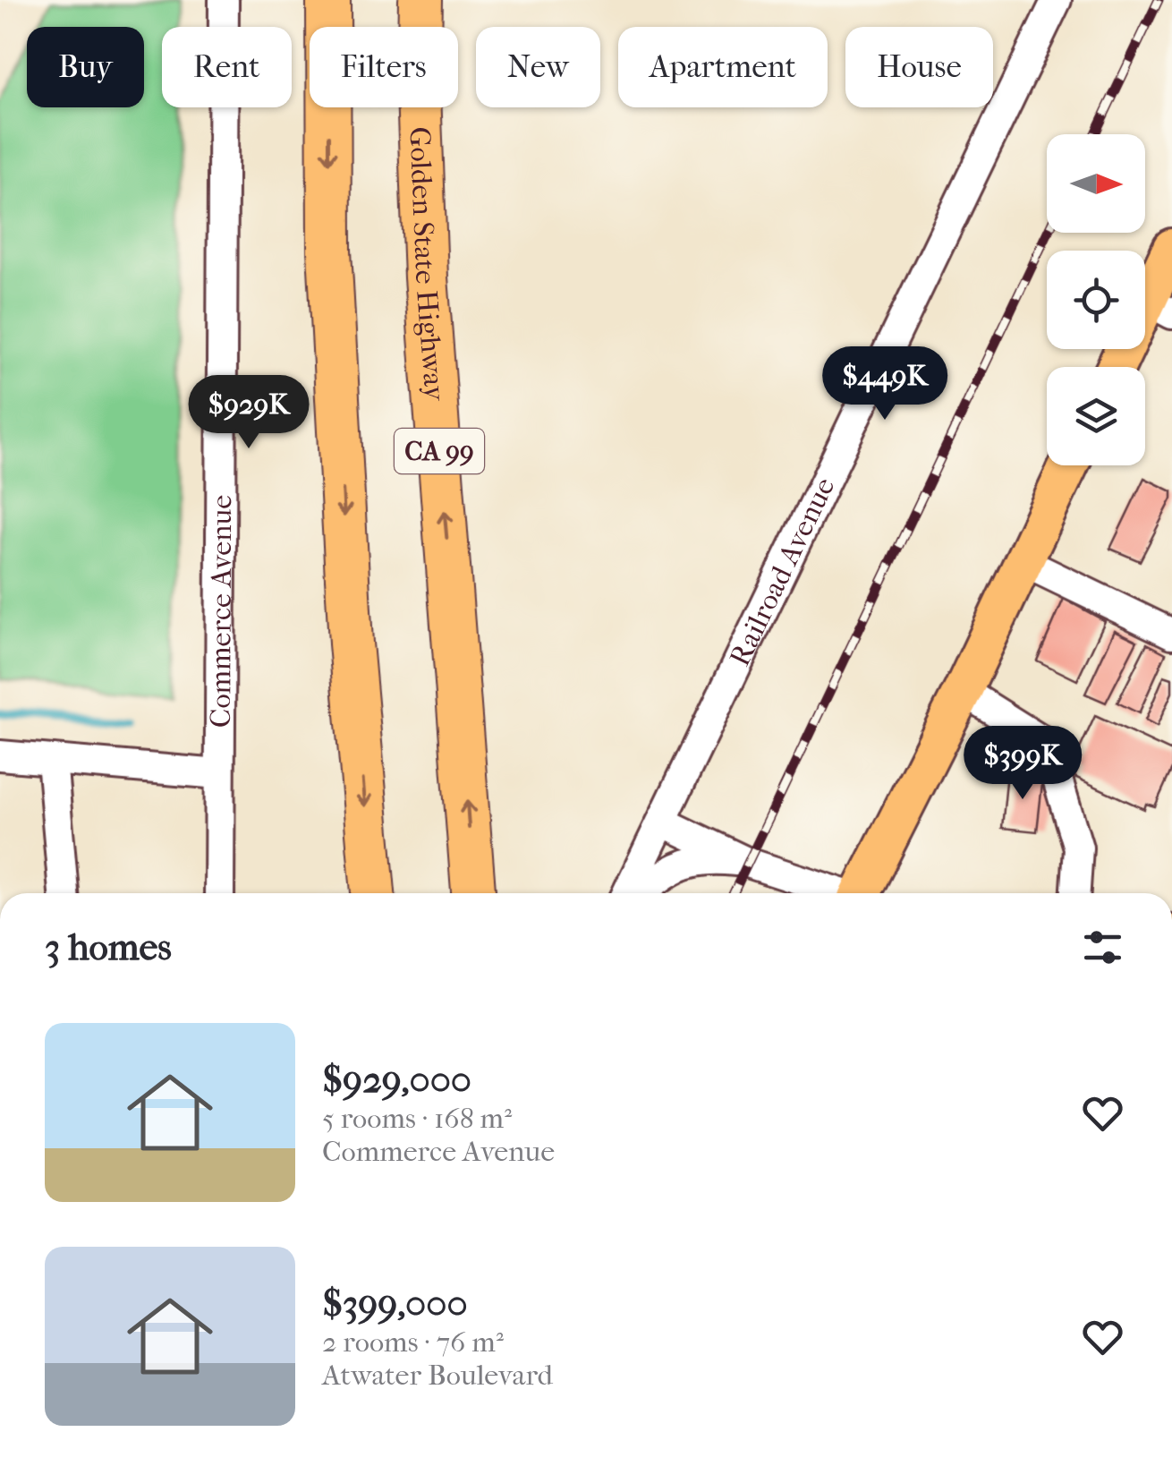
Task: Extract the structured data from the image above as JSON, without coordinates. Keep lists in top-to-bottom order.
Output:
{
  "streets": {
    "highway": ["Golden State Highway", "CA 99"],
    "street": ["Railroad Avenue", "Commerce Avenue"]
  },
  "north": "right",
  "page": {
    "chip": [
      "Buy",
      "Rent",
      "Filters",
      "New",
      "Apartment",
      "House"
    ],
    "price": ["$449K", "$929K", "$399K"],
    "heading": "3 homes",
    "list": [
      {
        "name": "$929,000",
        "note": "5 rooms · 168 m² · Commerce Avenue"
      },
      {
        "name": "$399,000",
        "note": "2 rooms · 76 m² · Atwater Boulevard"
      }
    ]
  }
}
